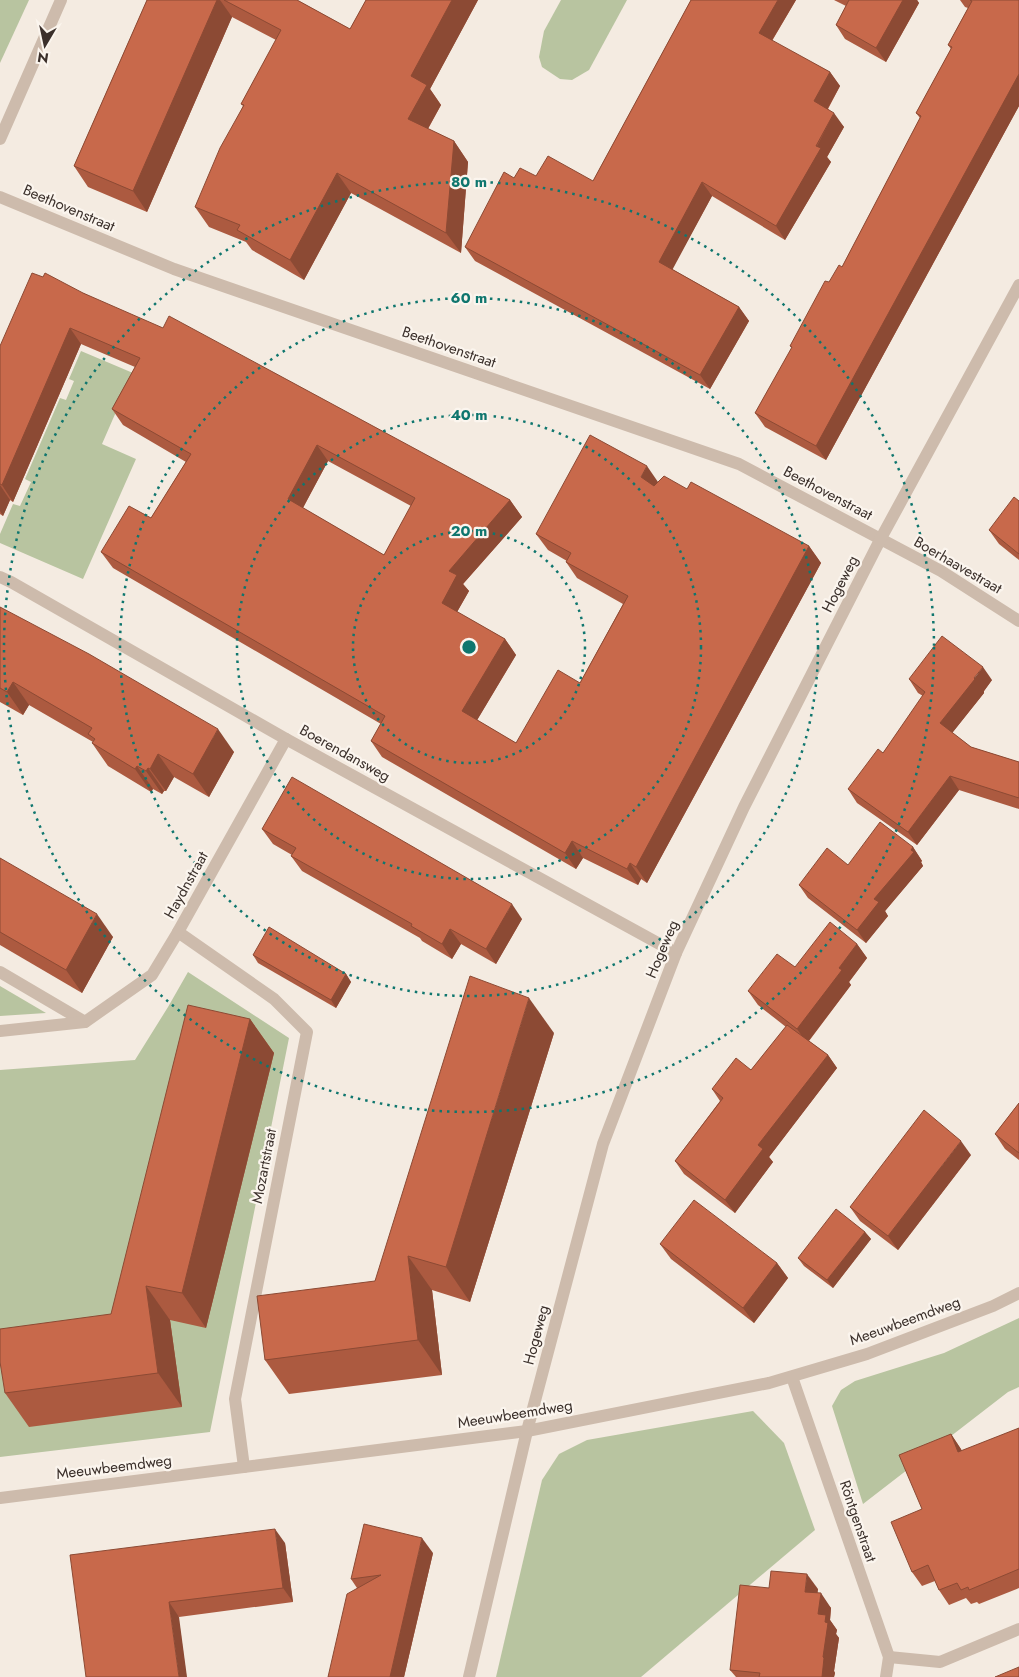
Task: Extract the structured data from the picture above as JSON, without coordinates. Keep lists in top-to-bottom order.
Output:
{
  "streets": {
    "street": [
      "Beethovenstraat",
      "Boerhaavestraat",
      "Hogeweg",
      "Boerendansweg",
      "Haydnstraat",
      "Mozartstraat",
      "Meeuwbeemdweg",
      "Röntgenstraat"
    ]
  },
  "crossings": [
    ["Beethovenstraat", "Boerhaavestraat"],
    ["Beethovenstraat", "Hogeweg"],
    ["Boerhaavestraat", "Hogeweg"],
    ["Hogeweg", "Boerendansweg"],
    ["Hogeweg", "Meeuwbeemdweg"],
    ["Boerendansweg", "Haydnstraat"],
    ["Haydnstraat", "Mozartstraat"],
    ["Mozartstraat", "Meeuwbeemdweg"],
    ["Meeuwbeemdweg", "Röntgenstraat"]
  ],
  "north": "bottom",
  "rings": [
    "80 m",
    "60 m",
    "40 m",
    "20 m"
  ]
}
